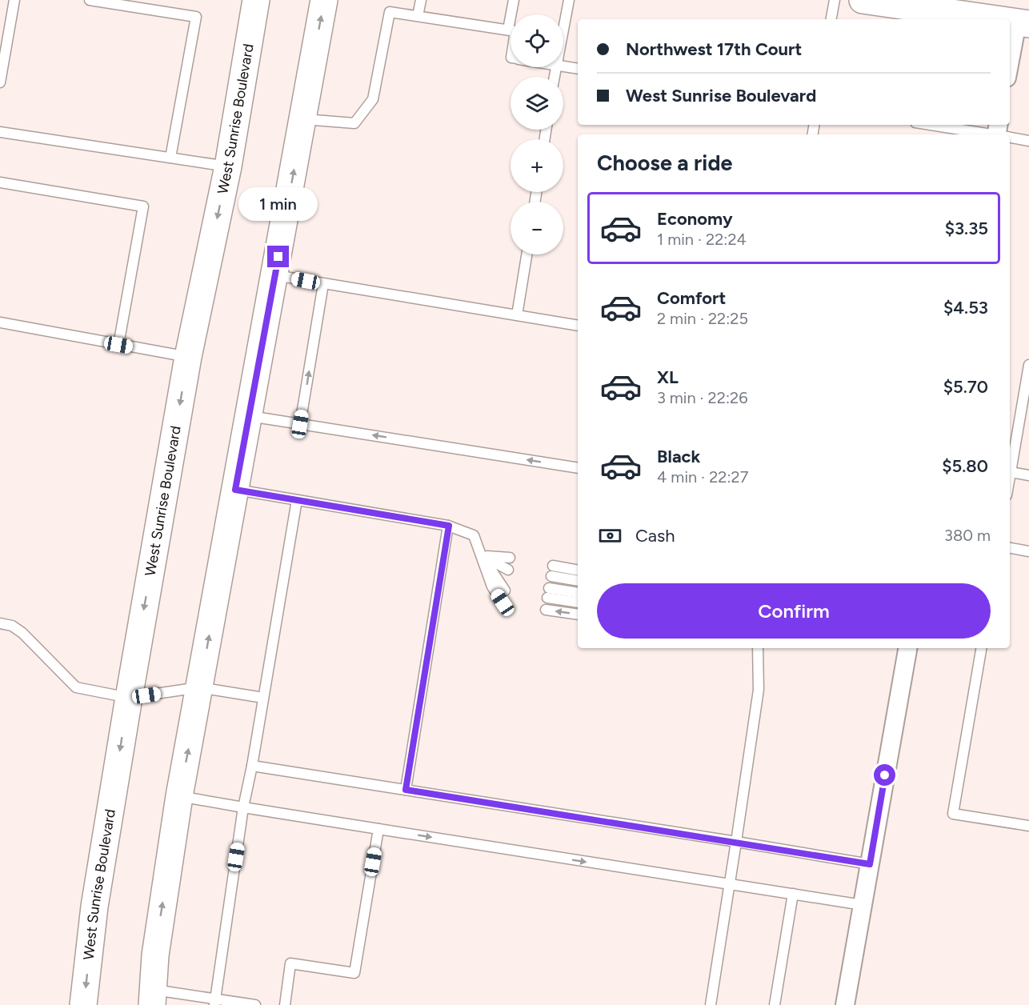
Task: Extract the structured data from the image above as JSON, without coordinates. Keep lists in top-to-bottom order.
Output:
{
  "streets": {
    "main road": ["West Sunrise Boulevard"]
  },
  "page": {
    "map_buttons": ["+", "−"],
    "banner": ["Northwest 17th Court", "West Sunrise Boulevard"],
    "heading": "Choose a ride",
    "bubble": "1 min",
    "list": [
      {
        "name": "Economy",
        "note": "1 min · 22:24",
        "value": "$3.35"
      },
      {
        "name": "Comfort",
        "note": "2 min · 22:25",
        "value": "$4.53"
      },
      {
        "name": "XL",
        "note": "3 min · 22:26",
        "value": "$5.70"
      },
      {
        "name": "Black",
        "note": "4 min · 22:27",
        "value": "$5.80"
      }
    ],
    "pay": ["Cash", "380 m"],
    "buttons": "Confirm"
  }
}
